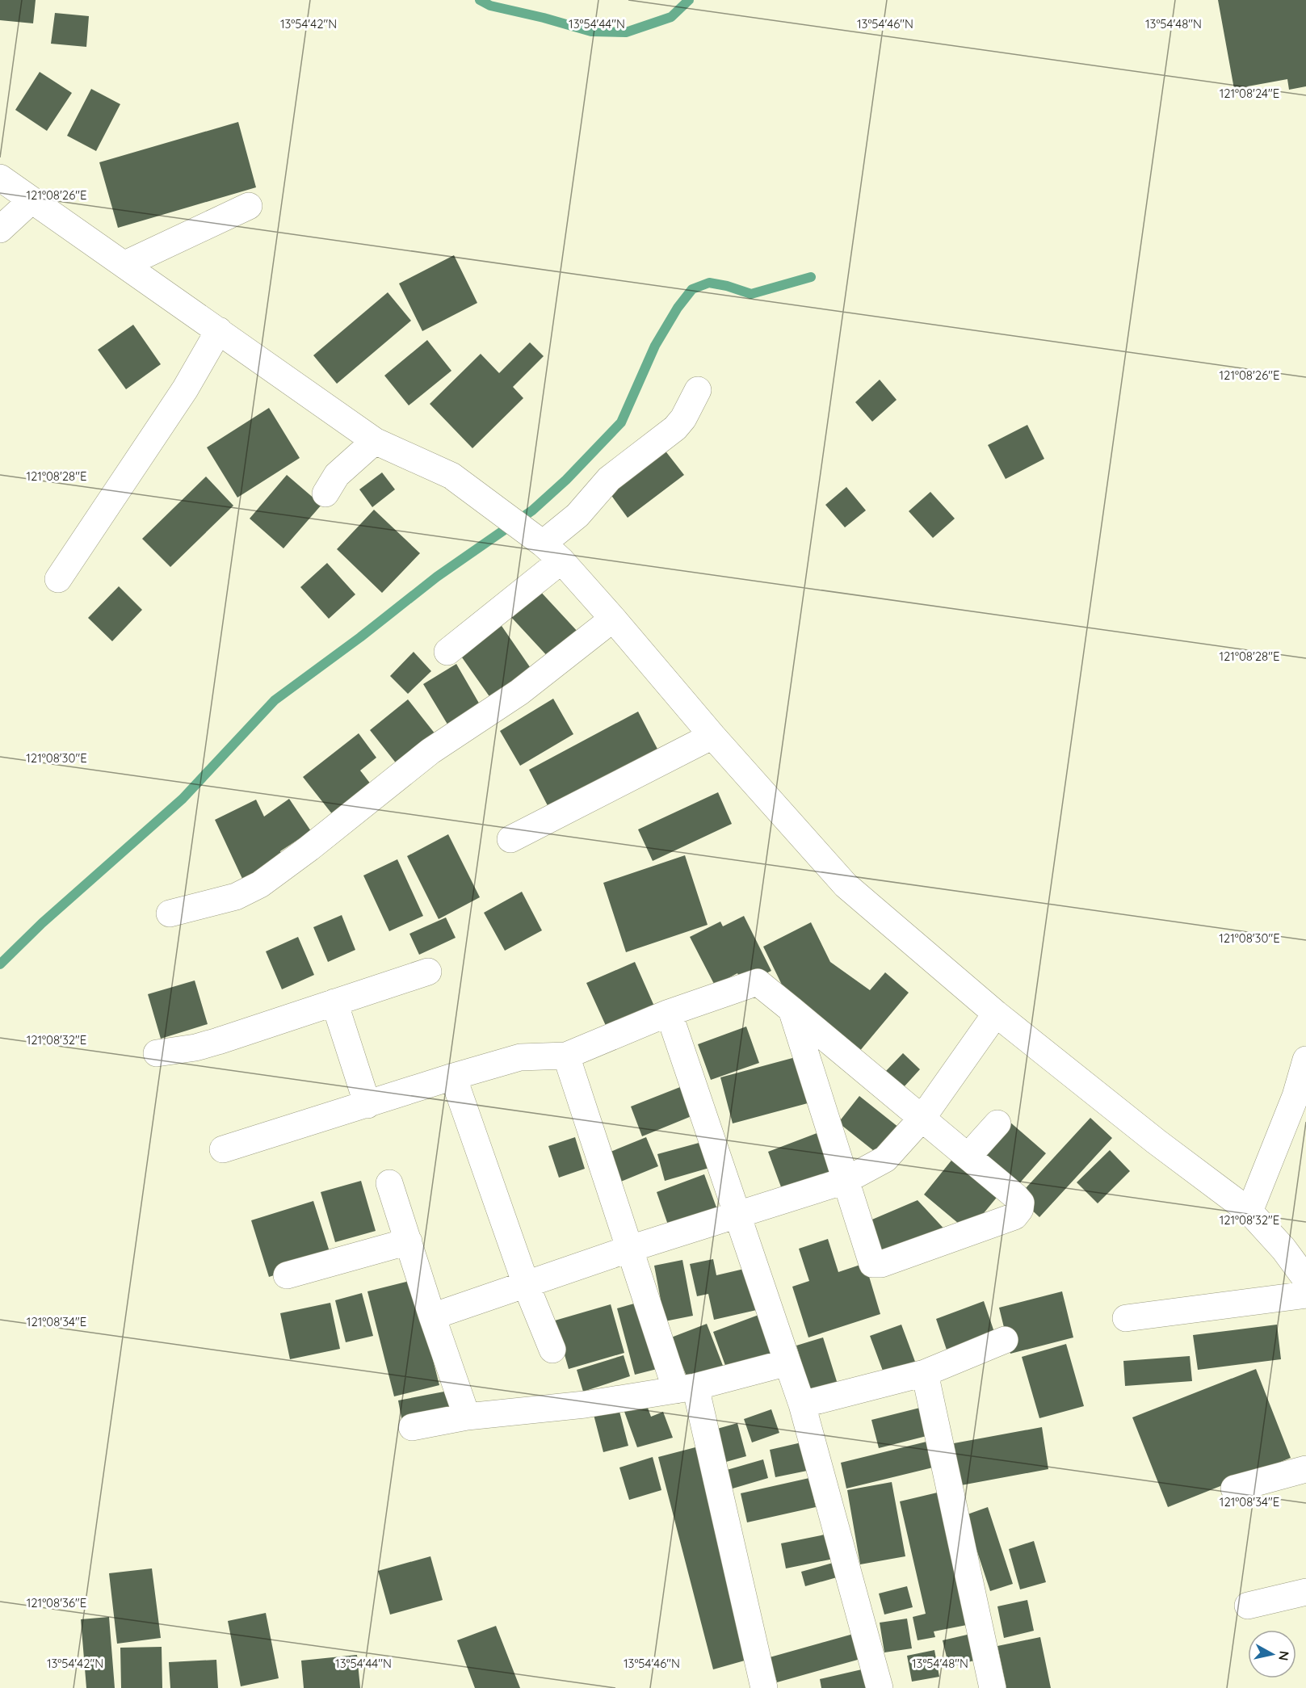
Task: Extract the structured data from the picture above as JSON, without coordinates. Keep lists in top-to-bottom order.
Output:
{
  "north": "right",
  "coordinates": [
    "13°54'42\"N",
    "13°54'44\"N",
    "13°54'46\"N",
    "13°54'48\"N",
    "121°08'24\"E",
    "121°08'26\"E",
    "121°08'28\"E",
    "121°08'30\"E",
    "121°08'32\"E",
    "121°08'34\"E",
    "121°08'36\"E"
  ]
}
